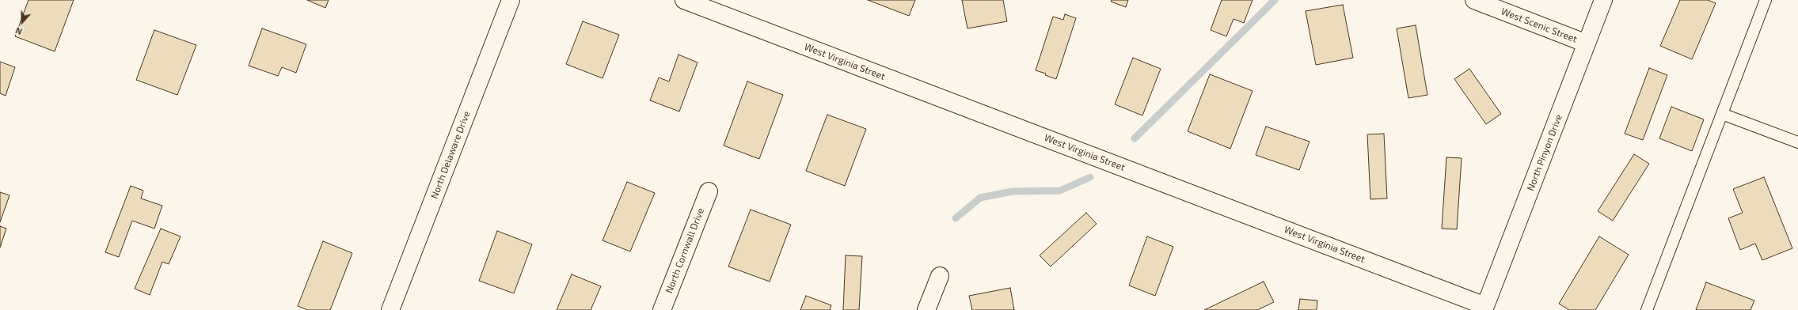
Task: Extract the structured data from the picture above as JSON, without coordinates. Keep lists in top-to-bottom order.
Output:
{
  "streets": {
    "street": [
      "West Scenic Street",
      "West Virginia Street",
      "North Pinyon Drive",
      "North Delaware Drive",
      "North Cornwall Drive"
    ]
  },
  "crossings": [
    ["West Scenic Street", "North Pinyon Drive"],
    ["West Virginia Street", "North Pinyon Drive"]
  ],
  "north": "bottom"
}
